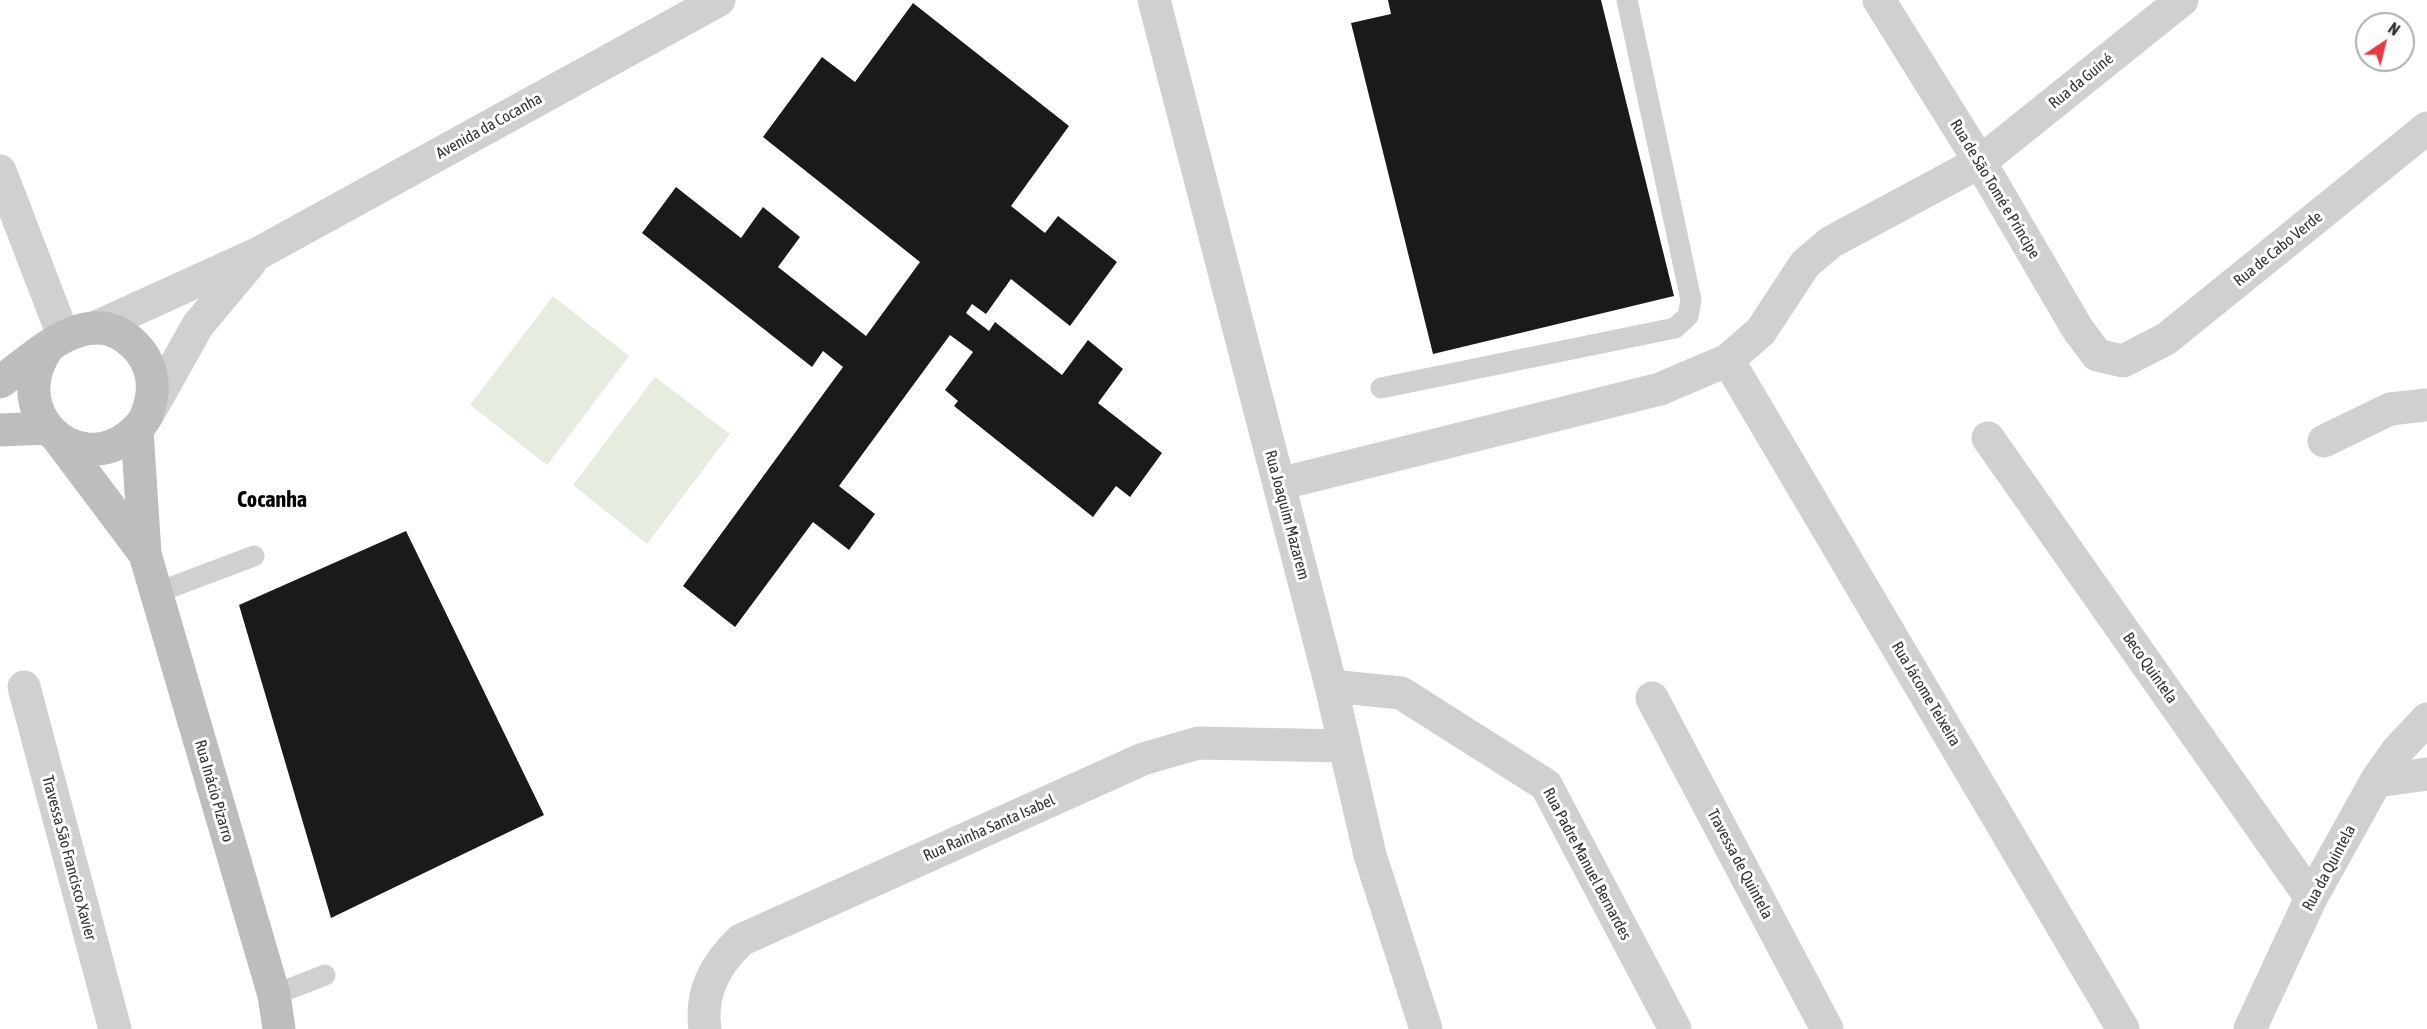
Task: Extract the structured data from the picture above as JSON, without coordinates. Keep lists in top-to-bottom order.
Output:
{
  "streets": {
    "main road": ["Rua Inácio Pizarro"],
    "street": [
      "Rua da Guiné",
      "Avenida da Cocanha",
      "Rua de São Tomé e Príncipe",
      "Rua de Cabo Verde",
      "Rua Joaquim Mazarem",
      "Beco Quintela",
      "Rua Jácome Teixeira",
      "Rua Rainha Santa Isabel",
      "Travessa São Francisco Xavier",
      "Rua Padre Manuel Bernardes",
      "Travessa de Quintela",
      "Rua da Quintela"
    ]
  },
  "crossings": [
    ["Rua da Guiné", "Rua de São Tomé e Príncipe"],
    ["Rua da Guiné", "Rua Joaquim Mazarem"],
    ["Rua da Guiné", "Rua Jácome Teixeira"],
    ["Rua de São Tomé e Príncipe", "Rua de Cabo Verde"],
    ["Rua Joaquim Mazarem", "Rua Rainha Santa Isabel"],
    ["Rua Joaquim Mazarem", "Rua Padre Manuel Bernardes"],
    ["Beco Quintela", "Rua da Quintela"]
  ],
  "districts": ["Cocanha"],
  "north": "top right"
}
